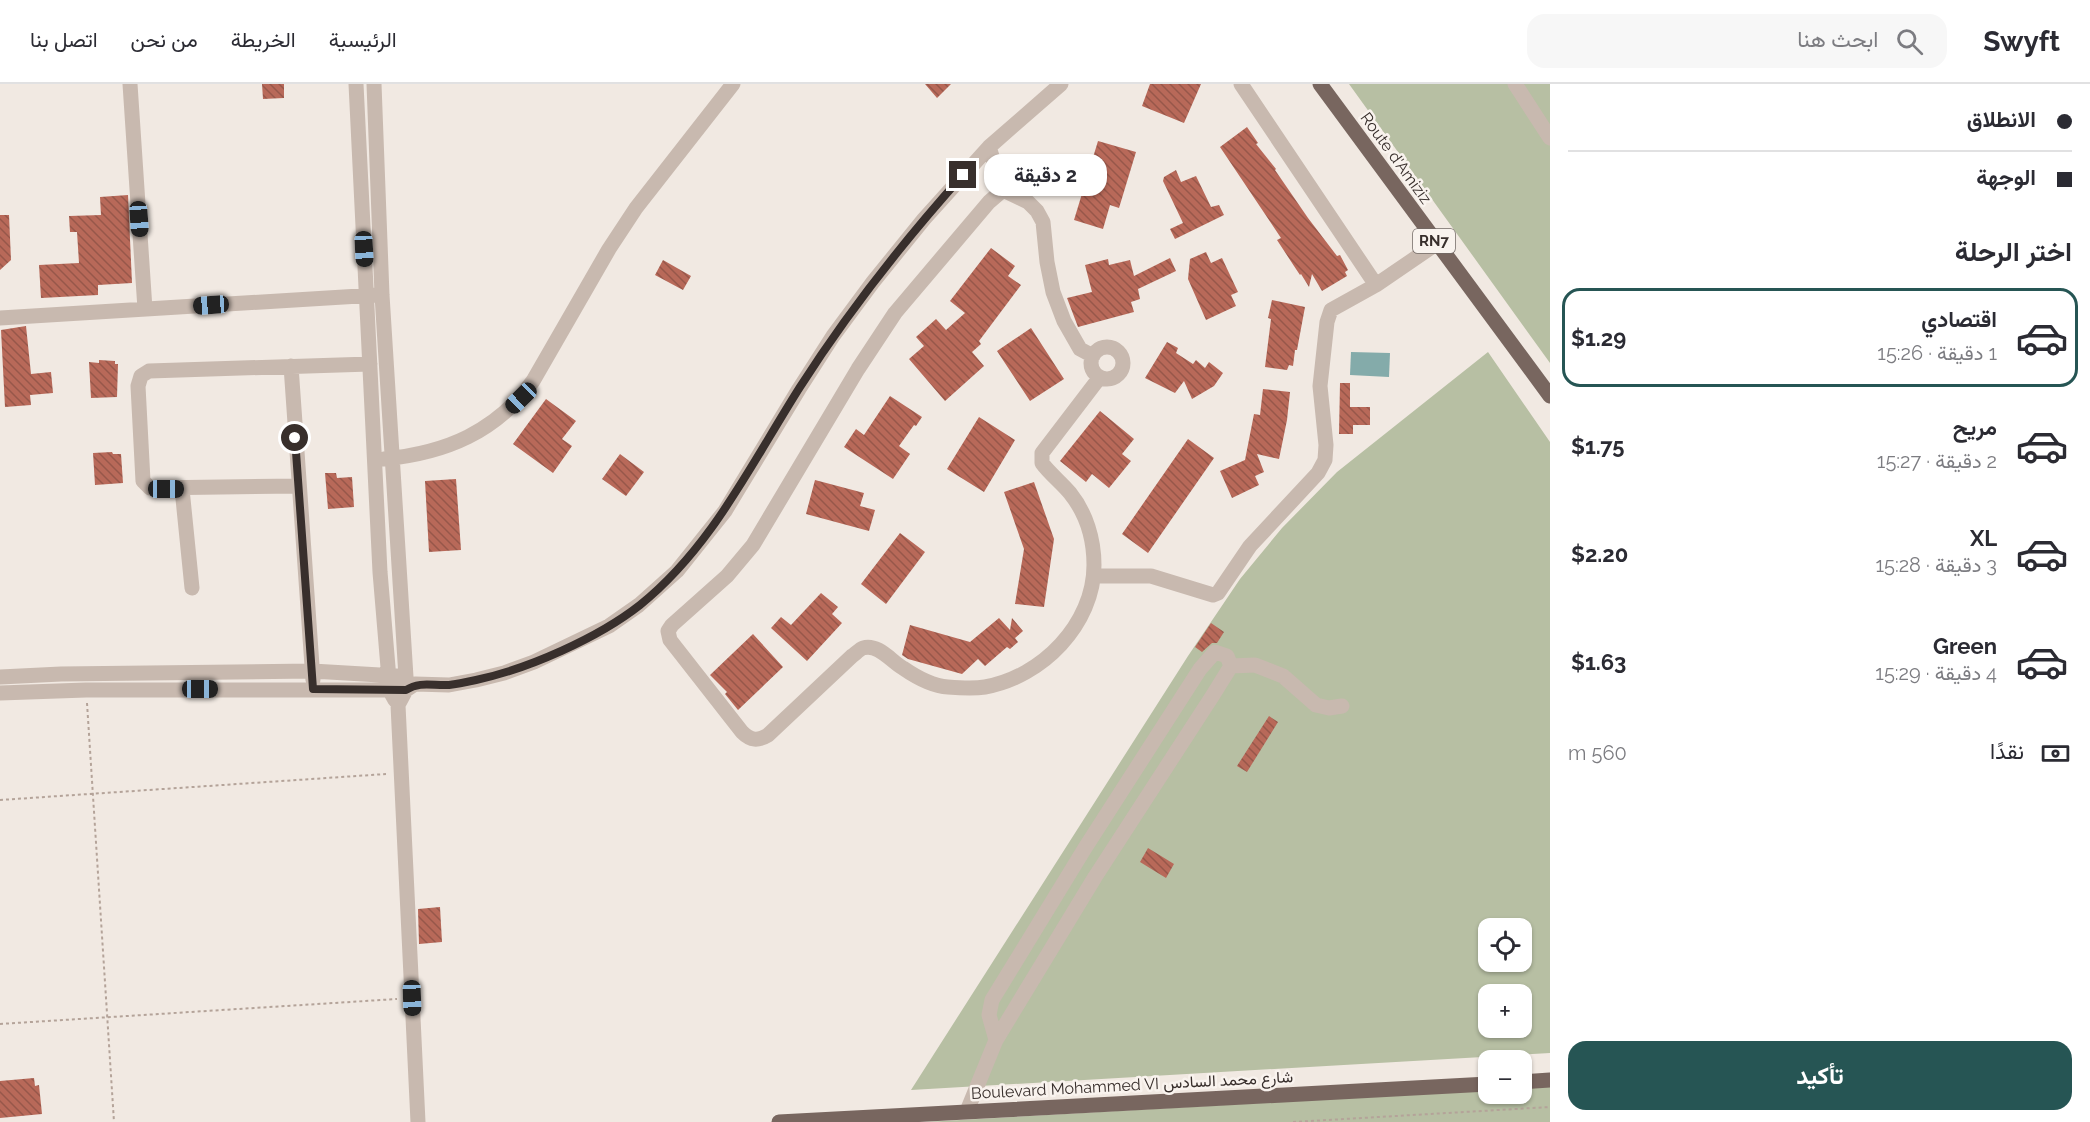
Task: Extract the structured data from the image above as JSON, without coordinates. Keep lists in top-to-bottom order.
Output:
{
  "streets": {
    "main road": ["Route d'Amiziz", "RN7", "Boulevard Mohammed VI شارع محمد السادس"]
  },
  "page": {
    "header": "Swyft",
    "search": "ابحث هنا",
    "nav": [
      "الرئيسية",
      "الخريطة",
      "من نحن",
      "اتصل بنا"
    ],
    "banner": ["الانطلاق", "الوجهة"],
    "bubble": "2 دقيقة",
    "heading": "اختر الرحلة",
    "list": [
      {
        "name": "اقتصادي",
        "note": "1 دقيقة · 15:26",
        "value": "$1.29"
      },
      {
        "name": "مريح",
        "note": "2 دقيقة · 15:27",
        "value": "$1.75"
      },
      {
        "name": "XL",
        "note": "3 دقيقة · 15:28",
        "value": "$2.20"
      },
      {
        "name": "Green",
        "note": "4 دقيقة · 15:29",
        "value": "$1.63"
      }
    ],
    "pay": ["نقدًا", "560 m"],
    "map_buttons": ["+", "−"],
    "buttons": "تأكيد"
  }
}
